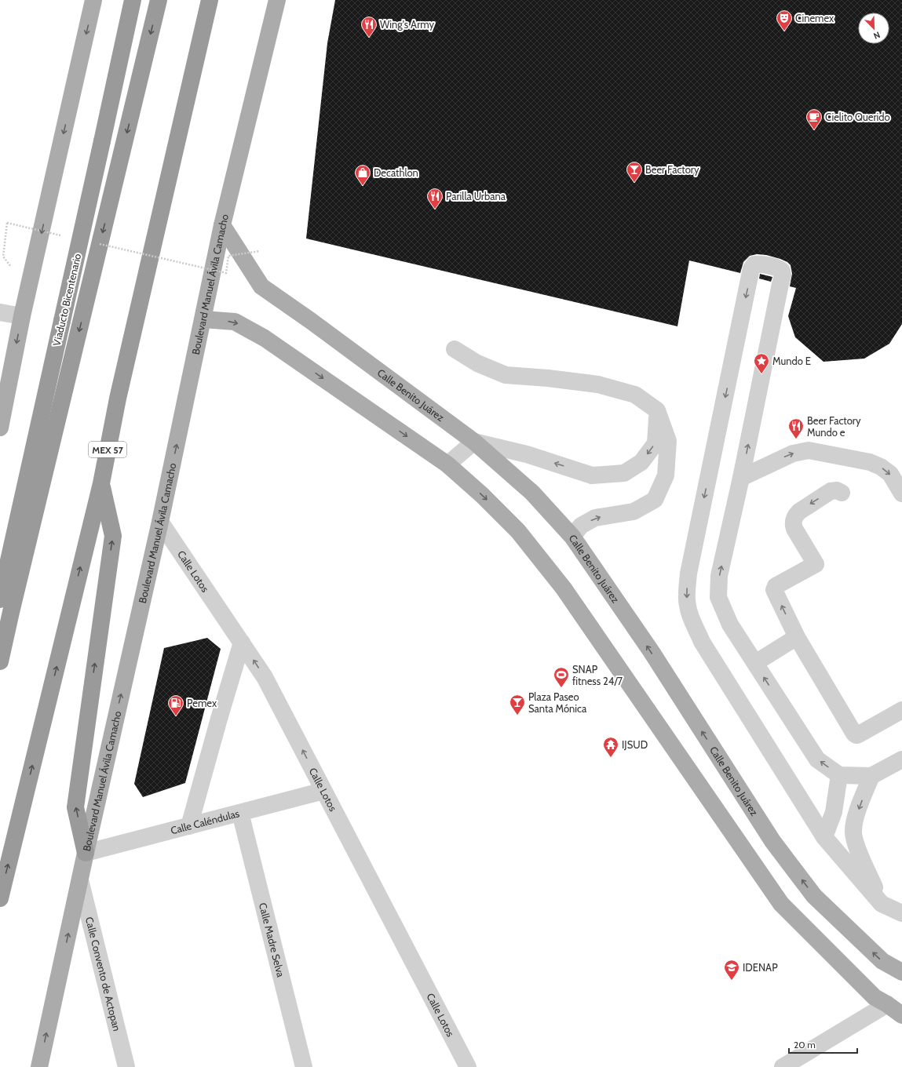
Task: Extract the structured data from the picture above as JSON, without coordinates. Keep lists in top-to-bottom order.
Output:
{
  "streets": {
    "highway": ["Viaducto Bicentenario", "MEX 57"],
    "main road": ["Boulevard Manuel Ávila Camacho", "Calle Benito Juárez"],
    "street": [
      "Calle Lotos",
      "Calle Caléndulas",
      "Calle Madre Selva",
      "Calle Convento de Actopan"
    ]
  },
  "crossings": [
    ["Boulevard Manuel Ávila Camacho", "Calle Benito Juárez"],
    ["Boulevard Manuel Ávila Camacho", "Calle Lotos"],
    ["Boulevard Manuel Ávila Camacho", "Calle Caléndulas"],
    ["Boulevard Manuel Ávila Camacho", "Calle Convento de Actopan"],
    ["Calle Lotos", "Calle Caléndulas"],
    ["Calle Caléndulas", "Calle Madre Selva"]
  ],
  "one_way": ["Boulevard Manuel Ávila Camacho"],
  "places": {
    "theatre": ["Cinemex"],
    "restaurant": ["Wing's Army", "Parilla Urbana", "Beer Factory Mundo e"],
    "cafe": ["Cielito Querido"],
    "bar": ["Beer Factory", "Plaza Paseo Santa Mónica"],
    "shop": ["Decathlon"],
    "place": ["Mundo E"],
    "sports": ["SNAP fitness 24/7"],
    "fuel station": ["Pemex"],
    "temple": ["IJSUD"],
    "school or university": ["IDENAP"]
  },
  "scale_bar": "20 m",
  "north": "bottom right"
}
